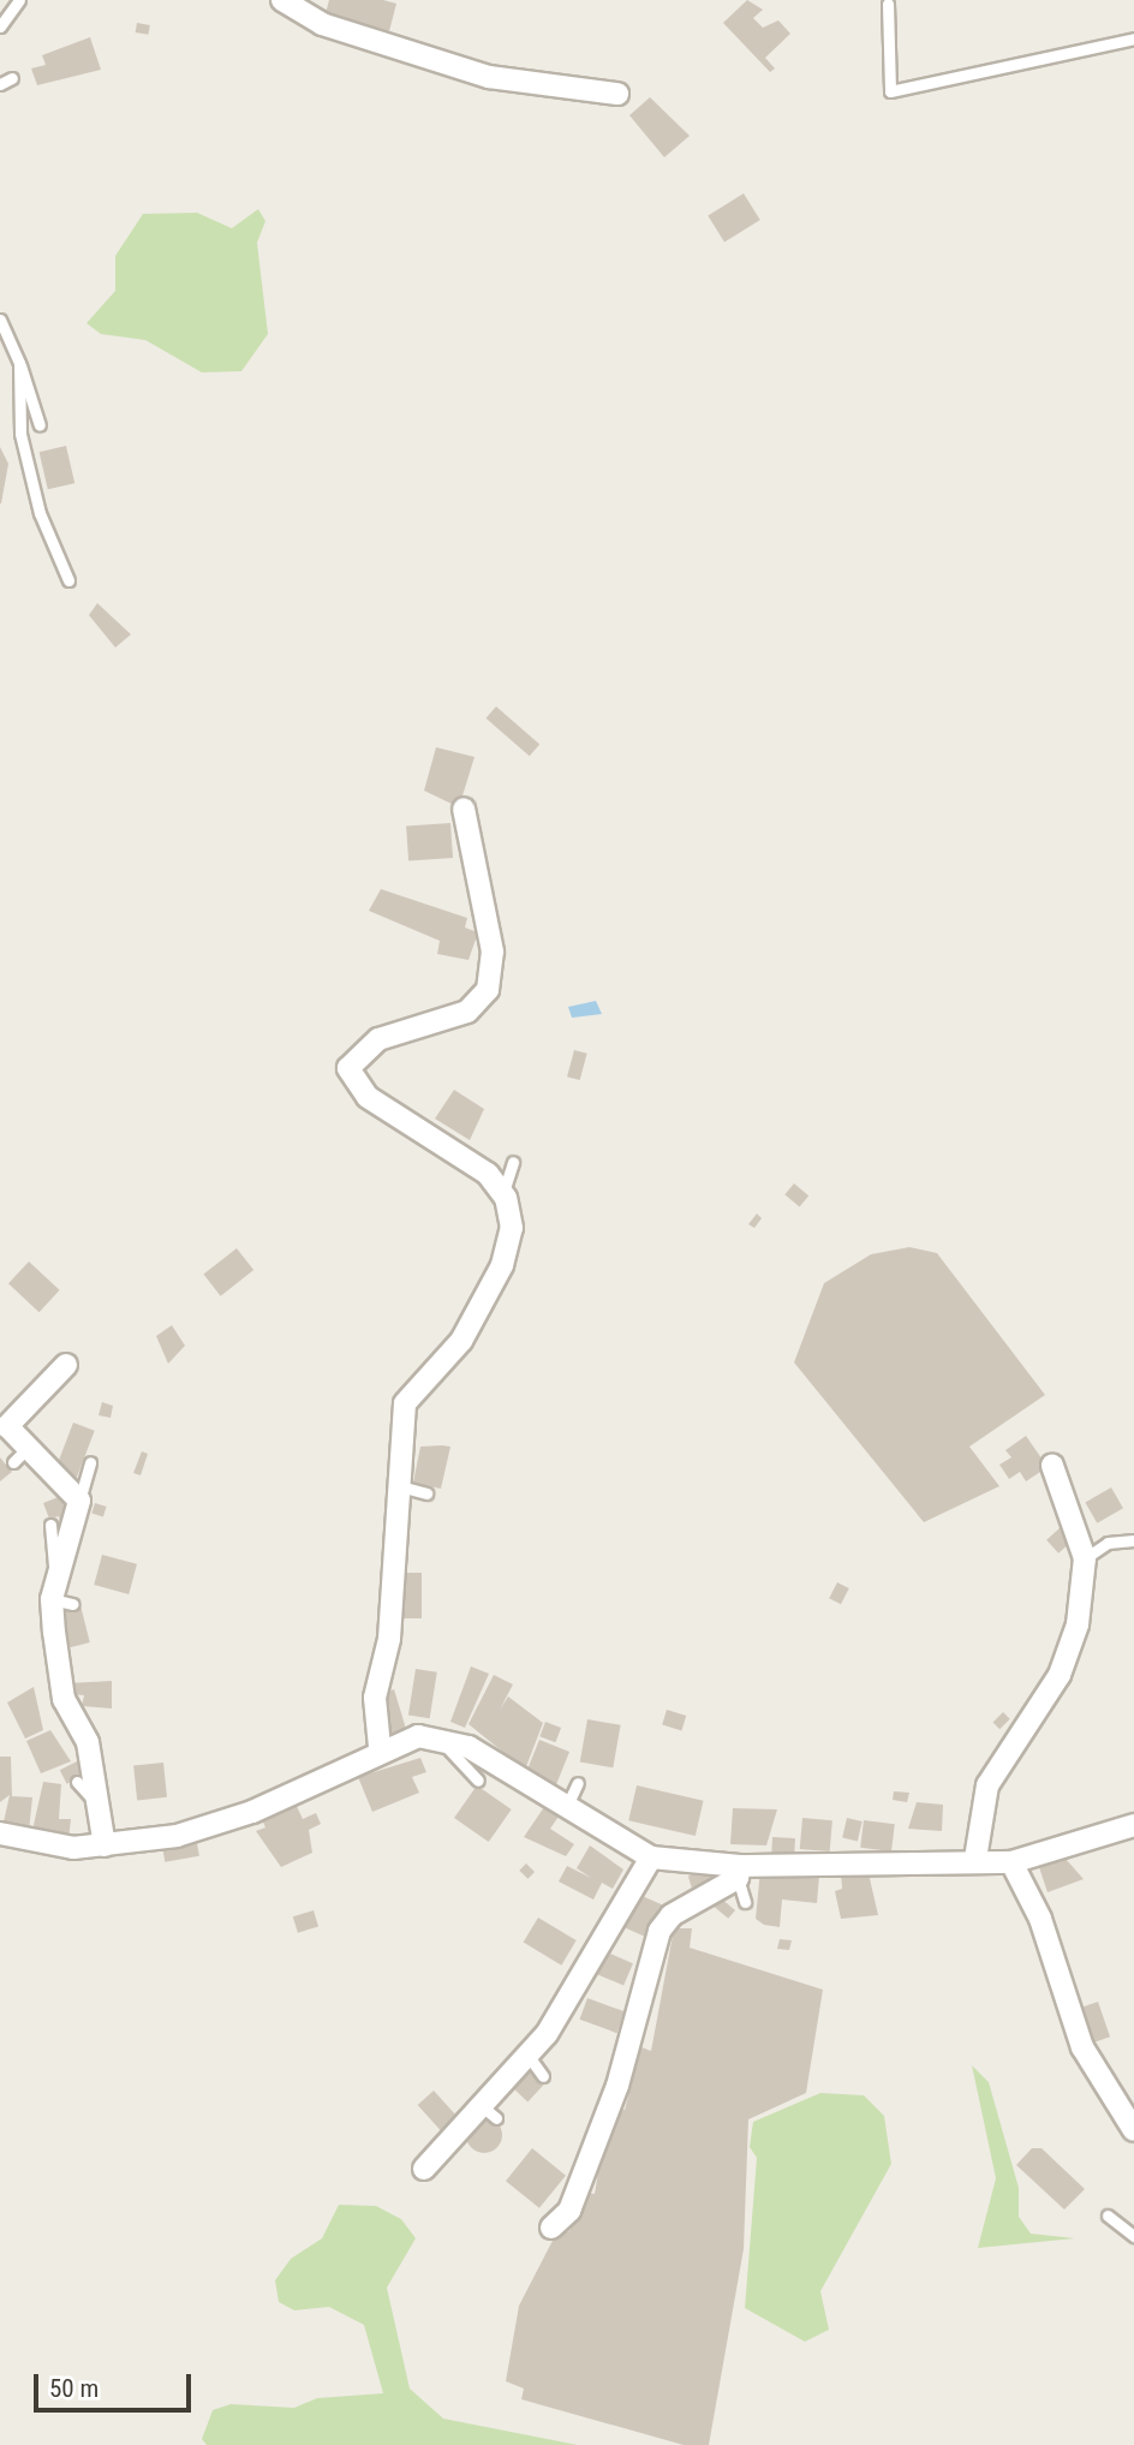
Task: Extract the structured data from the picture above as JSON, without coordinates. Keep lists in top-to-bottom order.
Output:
{
  "scale_bar": "50 m"
}
